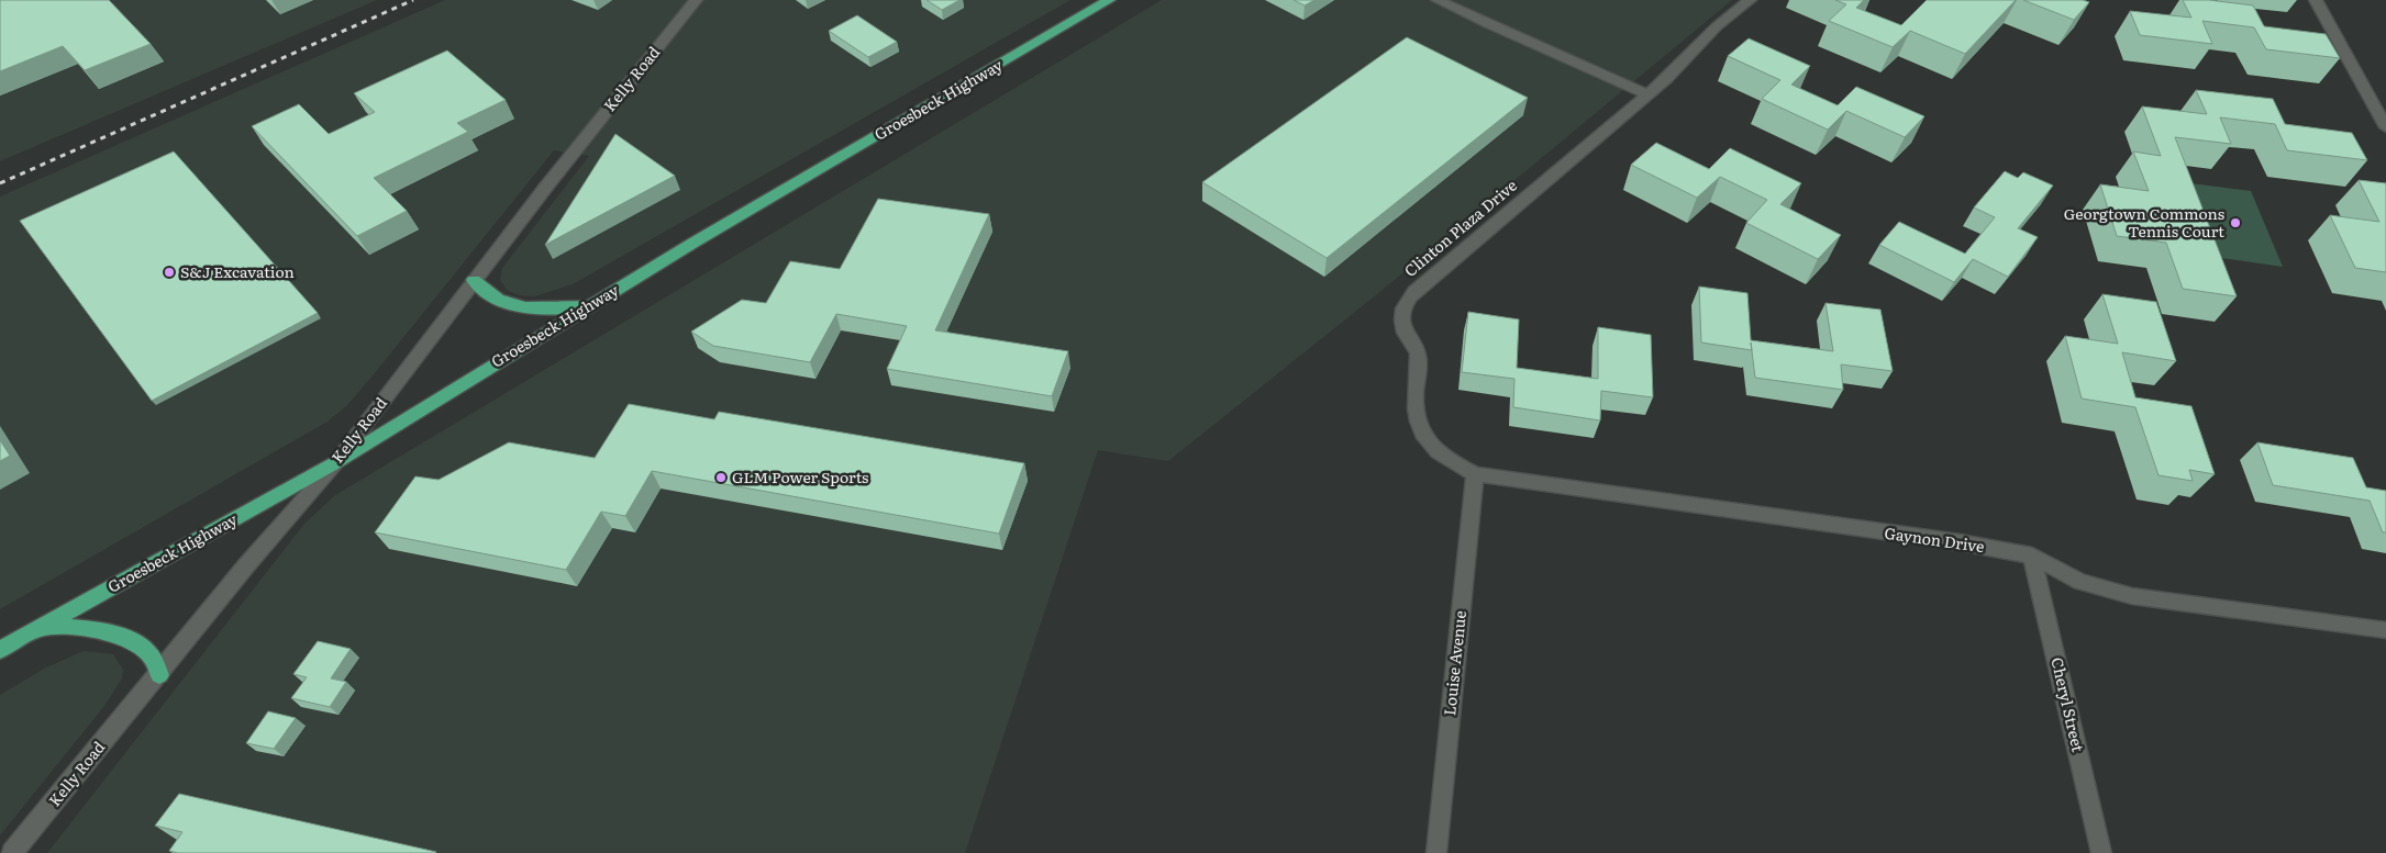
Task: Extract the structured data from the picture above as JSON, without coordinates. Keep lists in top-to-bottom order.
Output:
{
  "streets": {
    "main road": ["Groesbeck Highway"],
    "street": [
      "Kelly Road",
      "Clinton Plaza Drive",
      "Gaynon Drive",
      "Louise Avenue",
      "Cheryl Street"
    ]
  },
  "crossings": [
    ["Kelly Road", "Groesbeck Highway"],
    ["Clinton Plaza Drive", "Gaynon Drive"],
    ["Clinton Plaza Drive", "Louise Avenue"],
    ["Gaynon Drive", "Louise Avenue"],
    ["Gaynon Drive", "Cheryl Street"]
  ],
  "places": ["Georgtown Commons Tennis Court", "S&J Excavation", "GLM Power Sports"]
}
